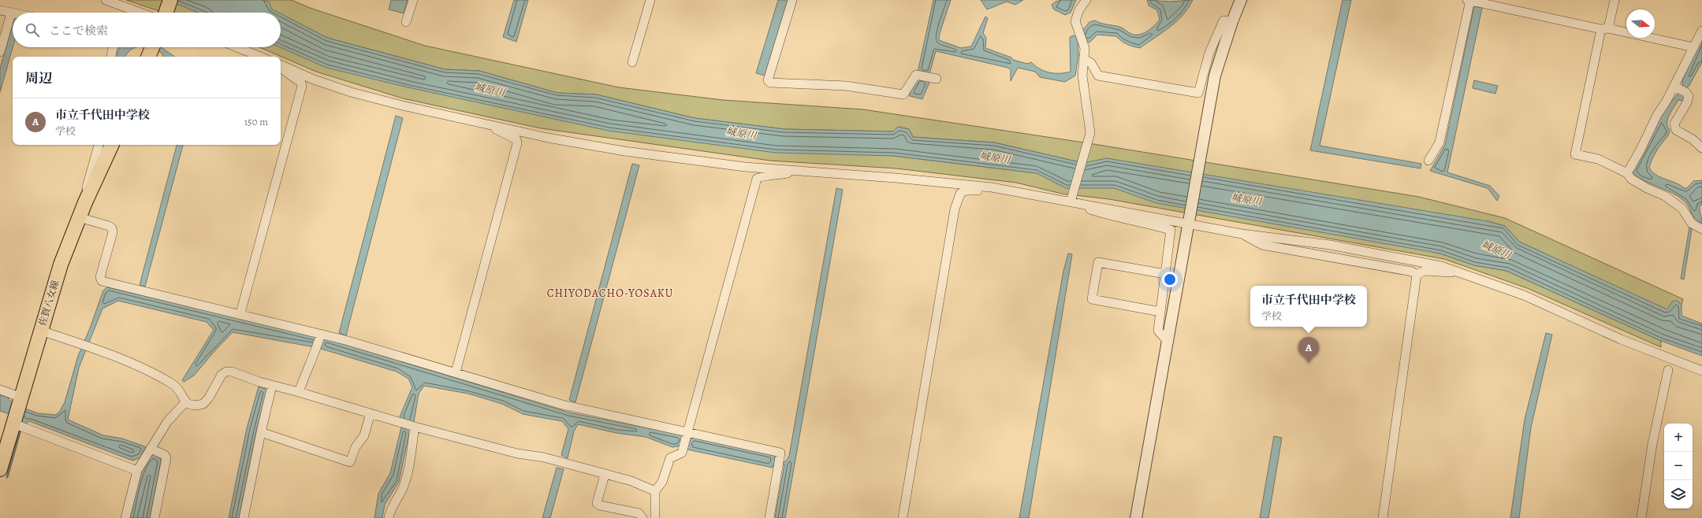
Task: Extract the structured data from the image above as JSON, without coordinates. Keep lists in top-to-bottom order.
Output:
{
  "streets": {
    "main road": ["佐賀八女線"]
  },
  "districts": ["CHIYODACHO-YOSAKU"],
  "water": ["城原川"],
  "north": "right",
  "page": {
    "search": "ここで検索",
    "heading": "周辺",
    "list": [
      {
        "mark": "A",
        "name": "市立千代田中学校",
        "note": "学校",
        "value": "150 m"
      }
    ],
    "popup": ["市立千代田中学校", "学校"],
    "pins": "A",
    "map_buttons": ["+", "−"]
  }
}
